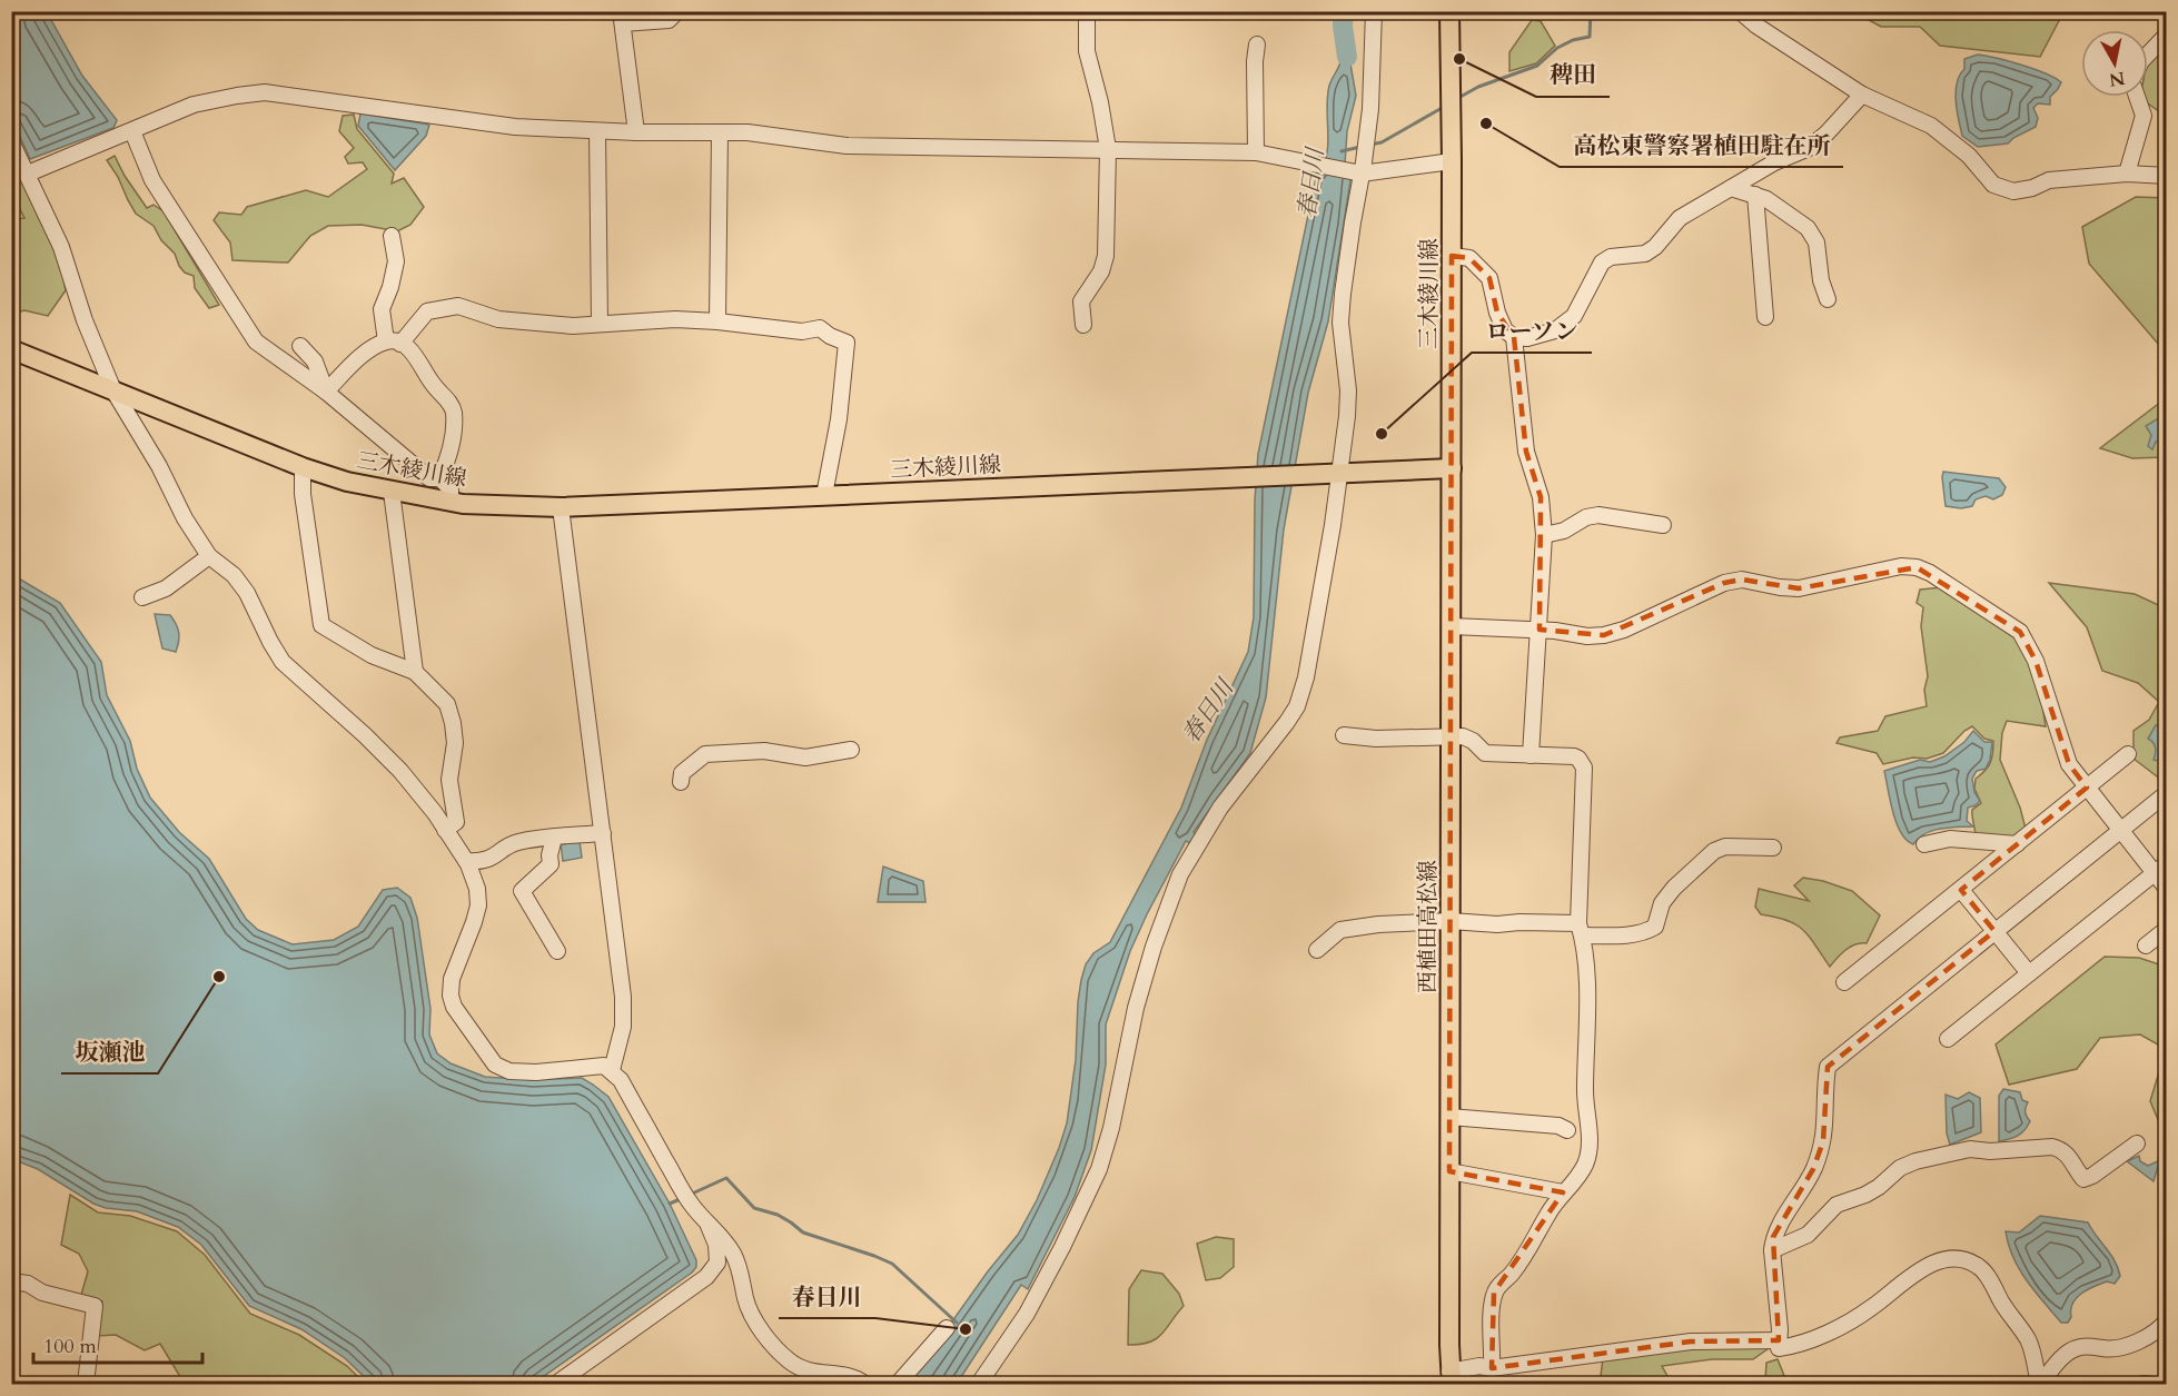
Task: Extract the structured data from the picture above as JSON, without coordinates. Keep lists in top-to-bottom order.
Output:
{
  "streets": {
    "main road": ["三木綾川線", "西植田高松線"]
  },
  "crossings": [
    ["三木綾川線", "西植田高松線"]
  ],
  "water": ["春日川"],
  "places": [
    "稗田",
    "高松東警察署植田駐在所",
    "ローソン",
    "坂瀬池",
    "春日川"
  ],
  "scale_bar": "100 m",
  "north": "bottom"
}
